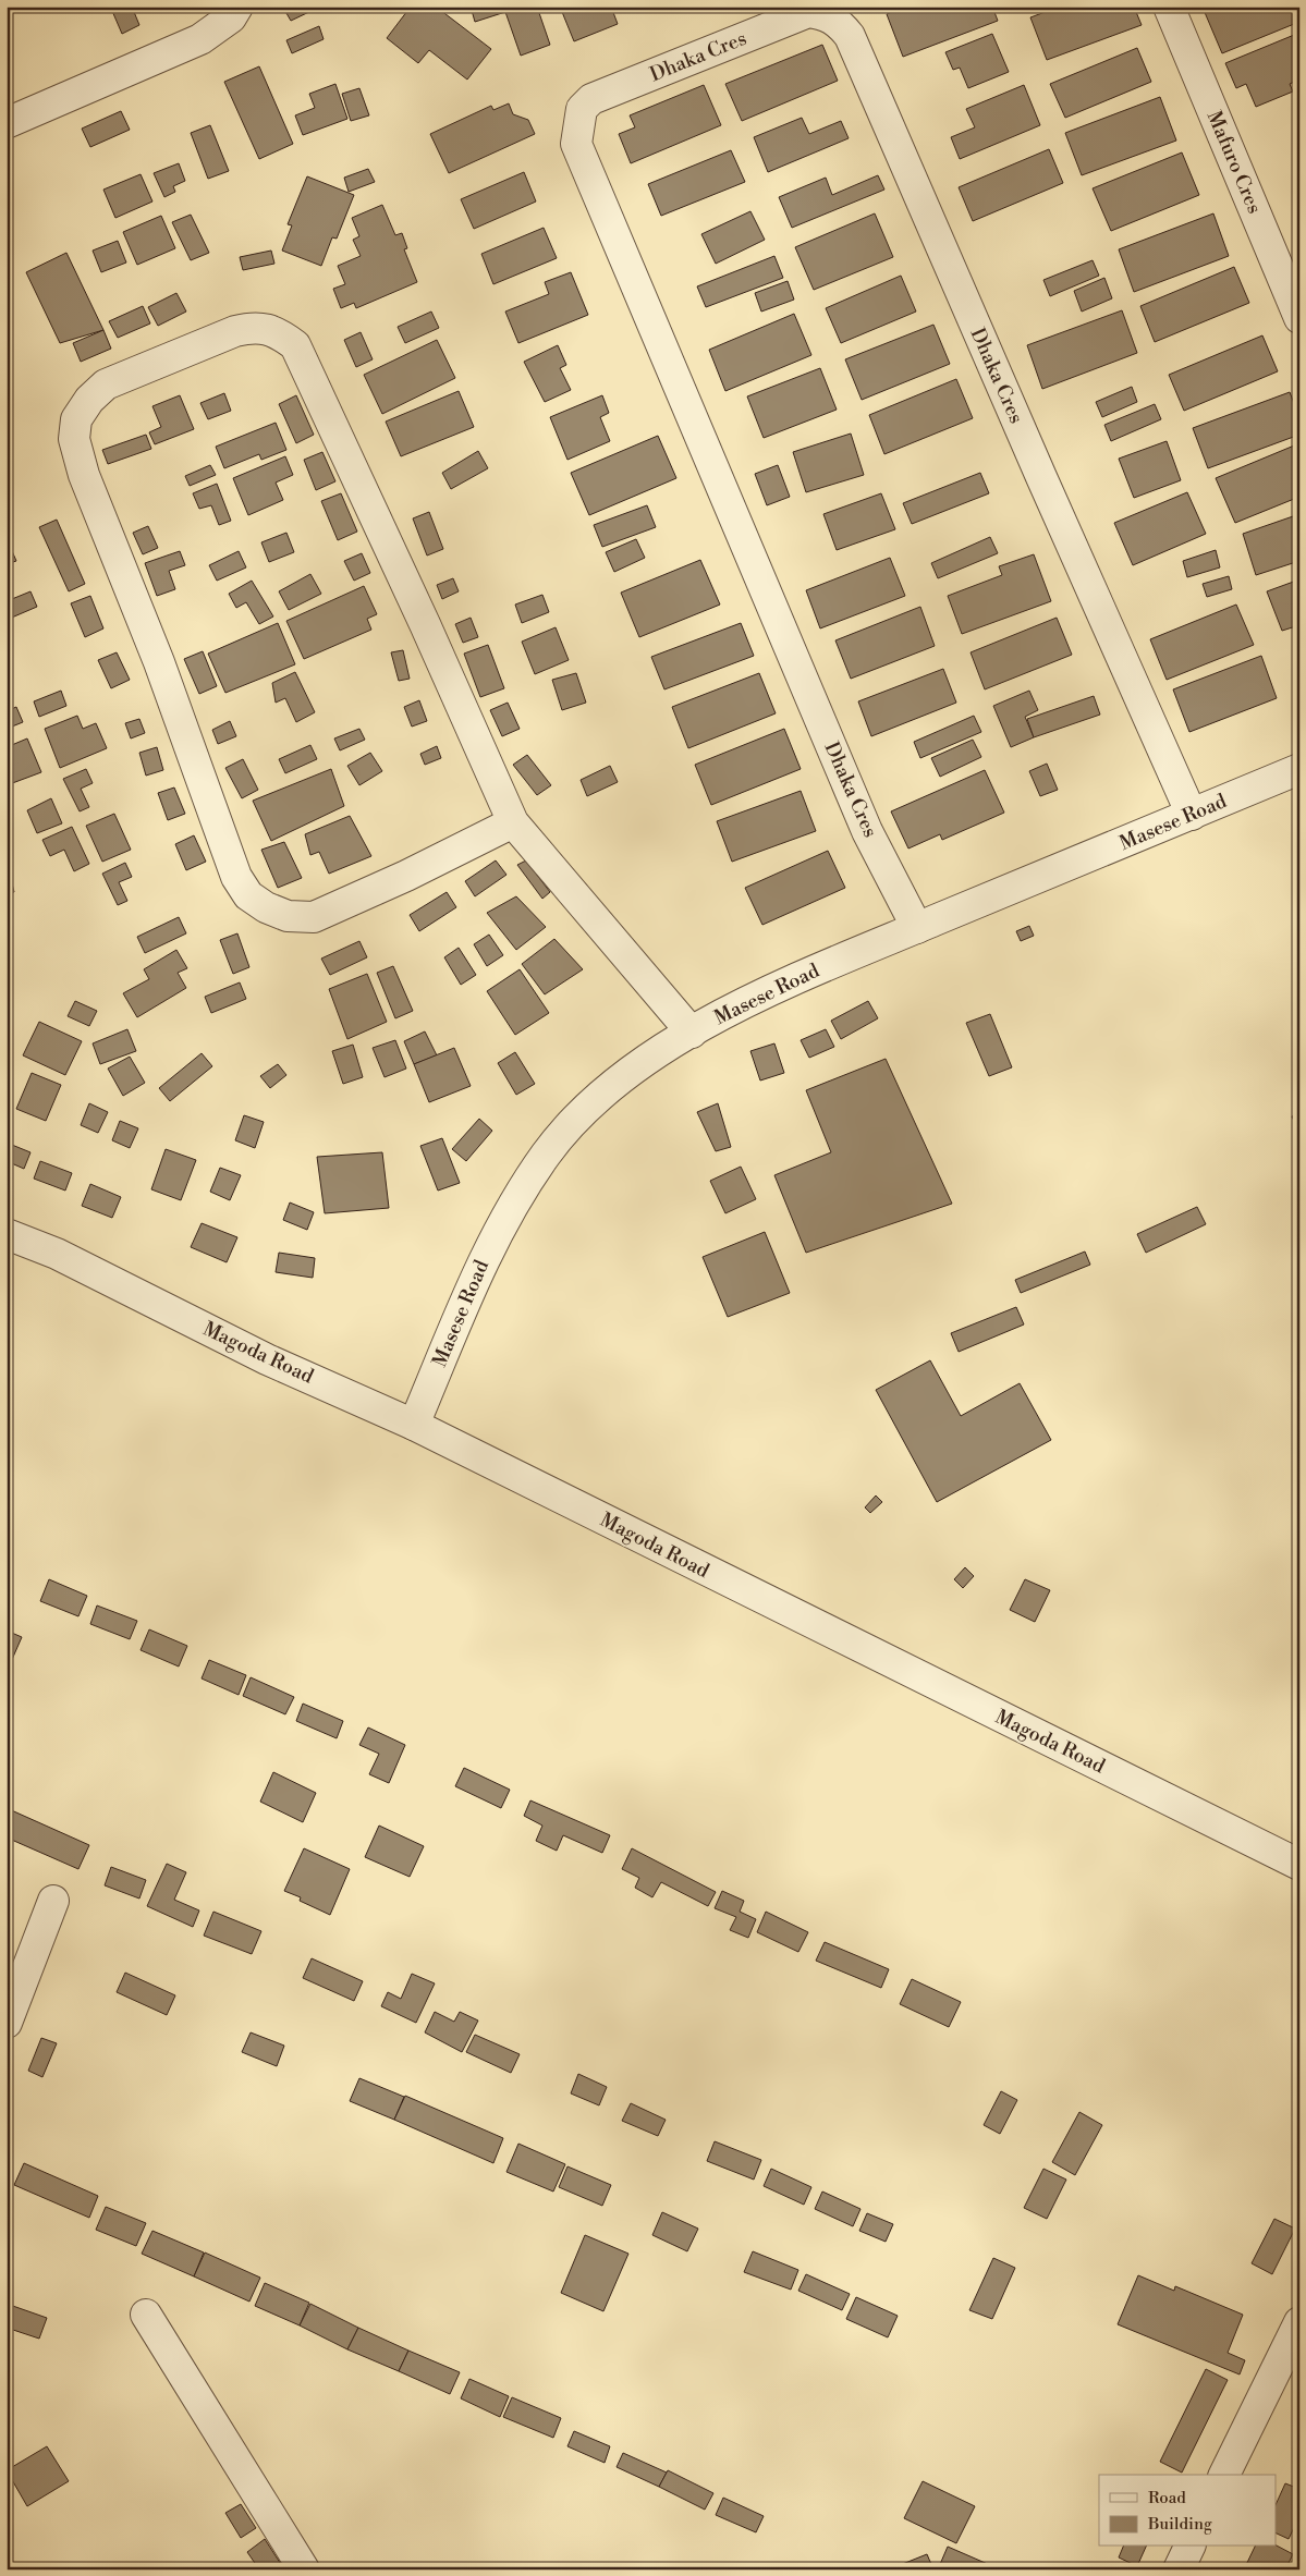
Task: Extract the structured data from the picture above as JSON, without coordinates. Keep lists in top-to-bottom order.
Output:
{
  "streets": {
    "street": [
      "Dhaka Cres",
      "Mafuro Cres",
      "Masese Road",
      "Magoda Road"
    ]
  },
  "crossings": [
    ["Dhaka Cres", "Masese Road"],
    ["Masese Road", "Magoda Road"]
  ],
  "legend": ["Road", "Building"]
}
